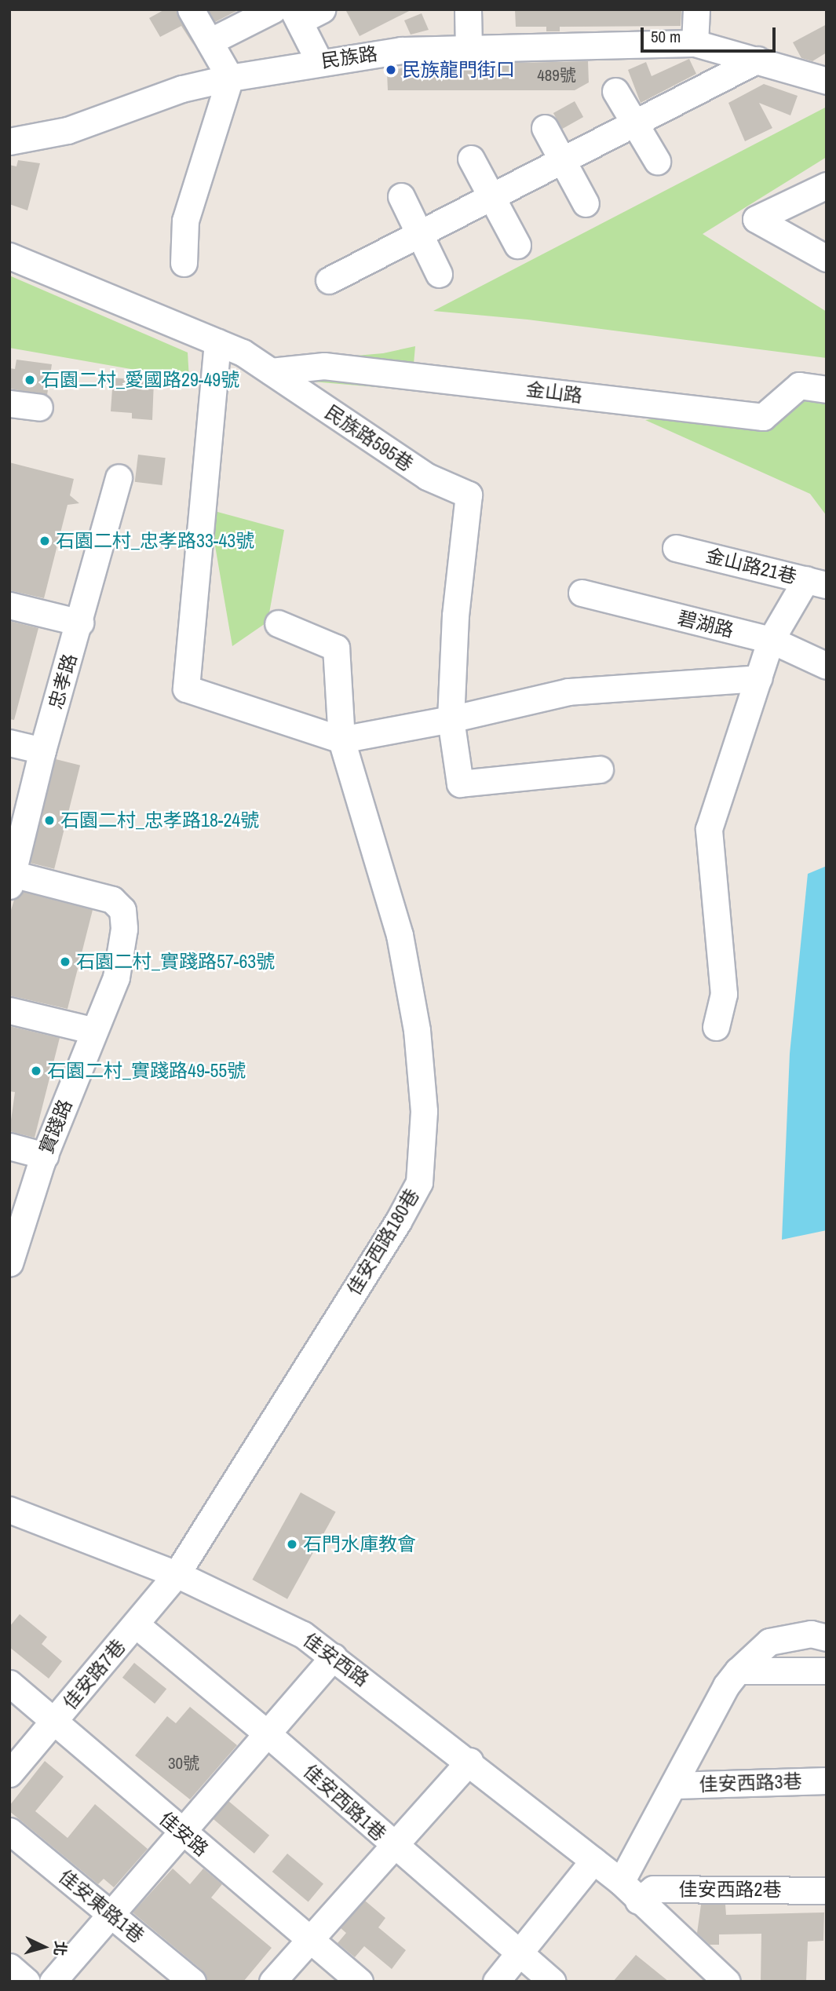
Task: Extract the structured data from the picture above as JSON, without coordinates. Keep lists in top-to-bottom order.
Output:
{
  "streets": {
    "street": [
      "民族路",
      "金山路",
      "民族路595巷",
      "金山路21巷",
      "碧湖路",
      "忠孝路",
      "實踐路",
      "佳安西路180巷",
      "佳安西路",
      "佳安路7巷",
      "佳安西路3巷",
      "佳安西路1巷",
      "佳安路",
      "佳安西路2巷",
      "佳安東路1巷"
    ]
  },
  "crossings": [
    ["金山路", "民族路595巷"],
    ["忠孝路", "實踐路"],
    ["佳安西路180巷", "佳安西路"],
    ["佳安西路180巷", "佳安路7巷"],
    ["佳安西路", "佳安路7巷"],
    ["佳安西路", "佳安西路2巷"],
    ["佳安路7巷", "佳安西路1巷"],
    ["佳安路7巷", "佳安路"]
  ],
  "places": [
    "民族龍門街口",
    "石園二村_愛國路29-49號",
    "石園二村_忠孝路33-43號",
    "石園二村_忠孝路18-24號",
    "石園二村_實踐路57-63號",
    "石園二村_實踐路49-55號",
    "石門水庫教會"
  ],
  "house_numbers": ["489號", "30號"],
  "scale_bar": "50 m",
  "north": "right"
}
